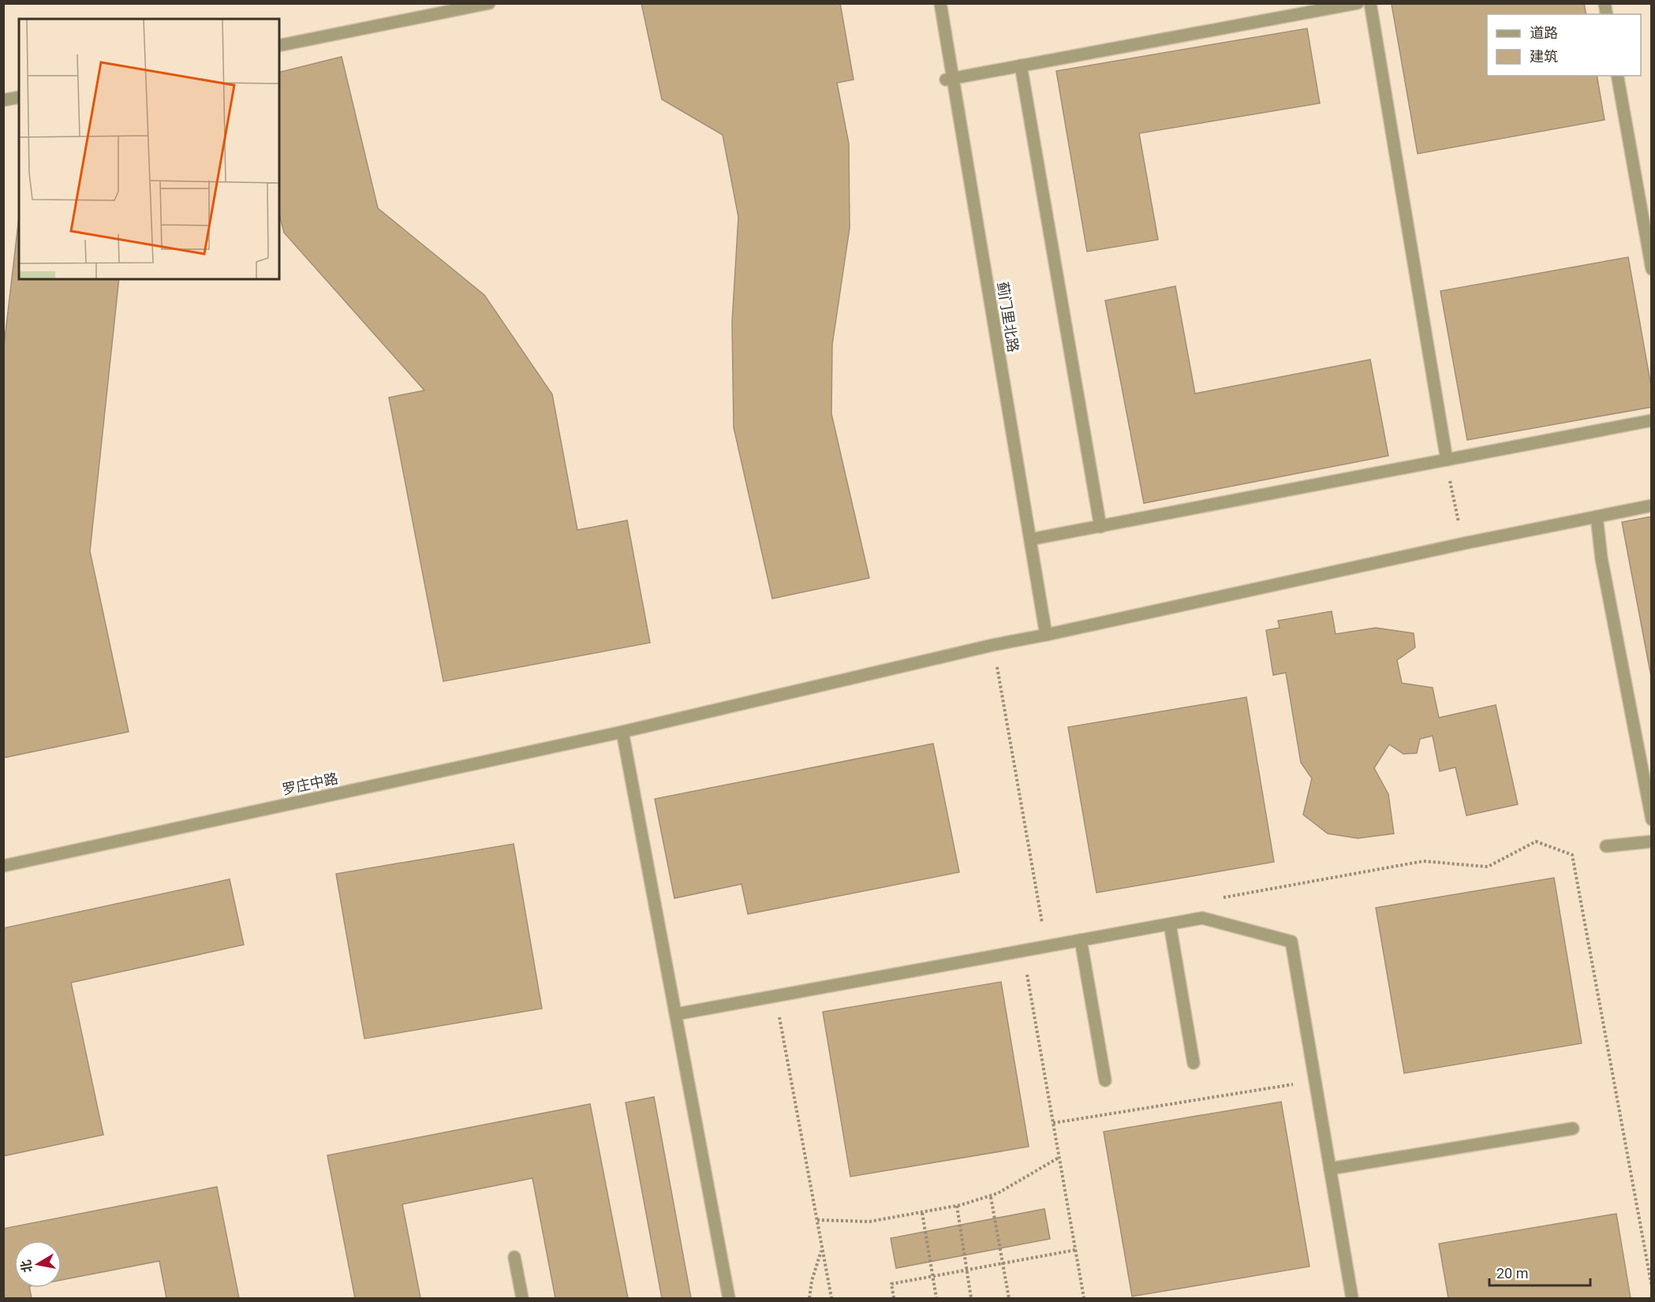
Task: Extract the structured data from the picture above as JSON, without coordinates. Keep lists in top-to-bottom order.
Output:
{
  "streets": {
    "street": ["蓟门里北路", "罗庄中路"]
  },
  "crossings": [
    ["蓟门里北路", "罗庄中路"]
  ],
  "legend": ["道路", "建筑"],
  "scale_bar": "20 m",
  "north": "left"
}
